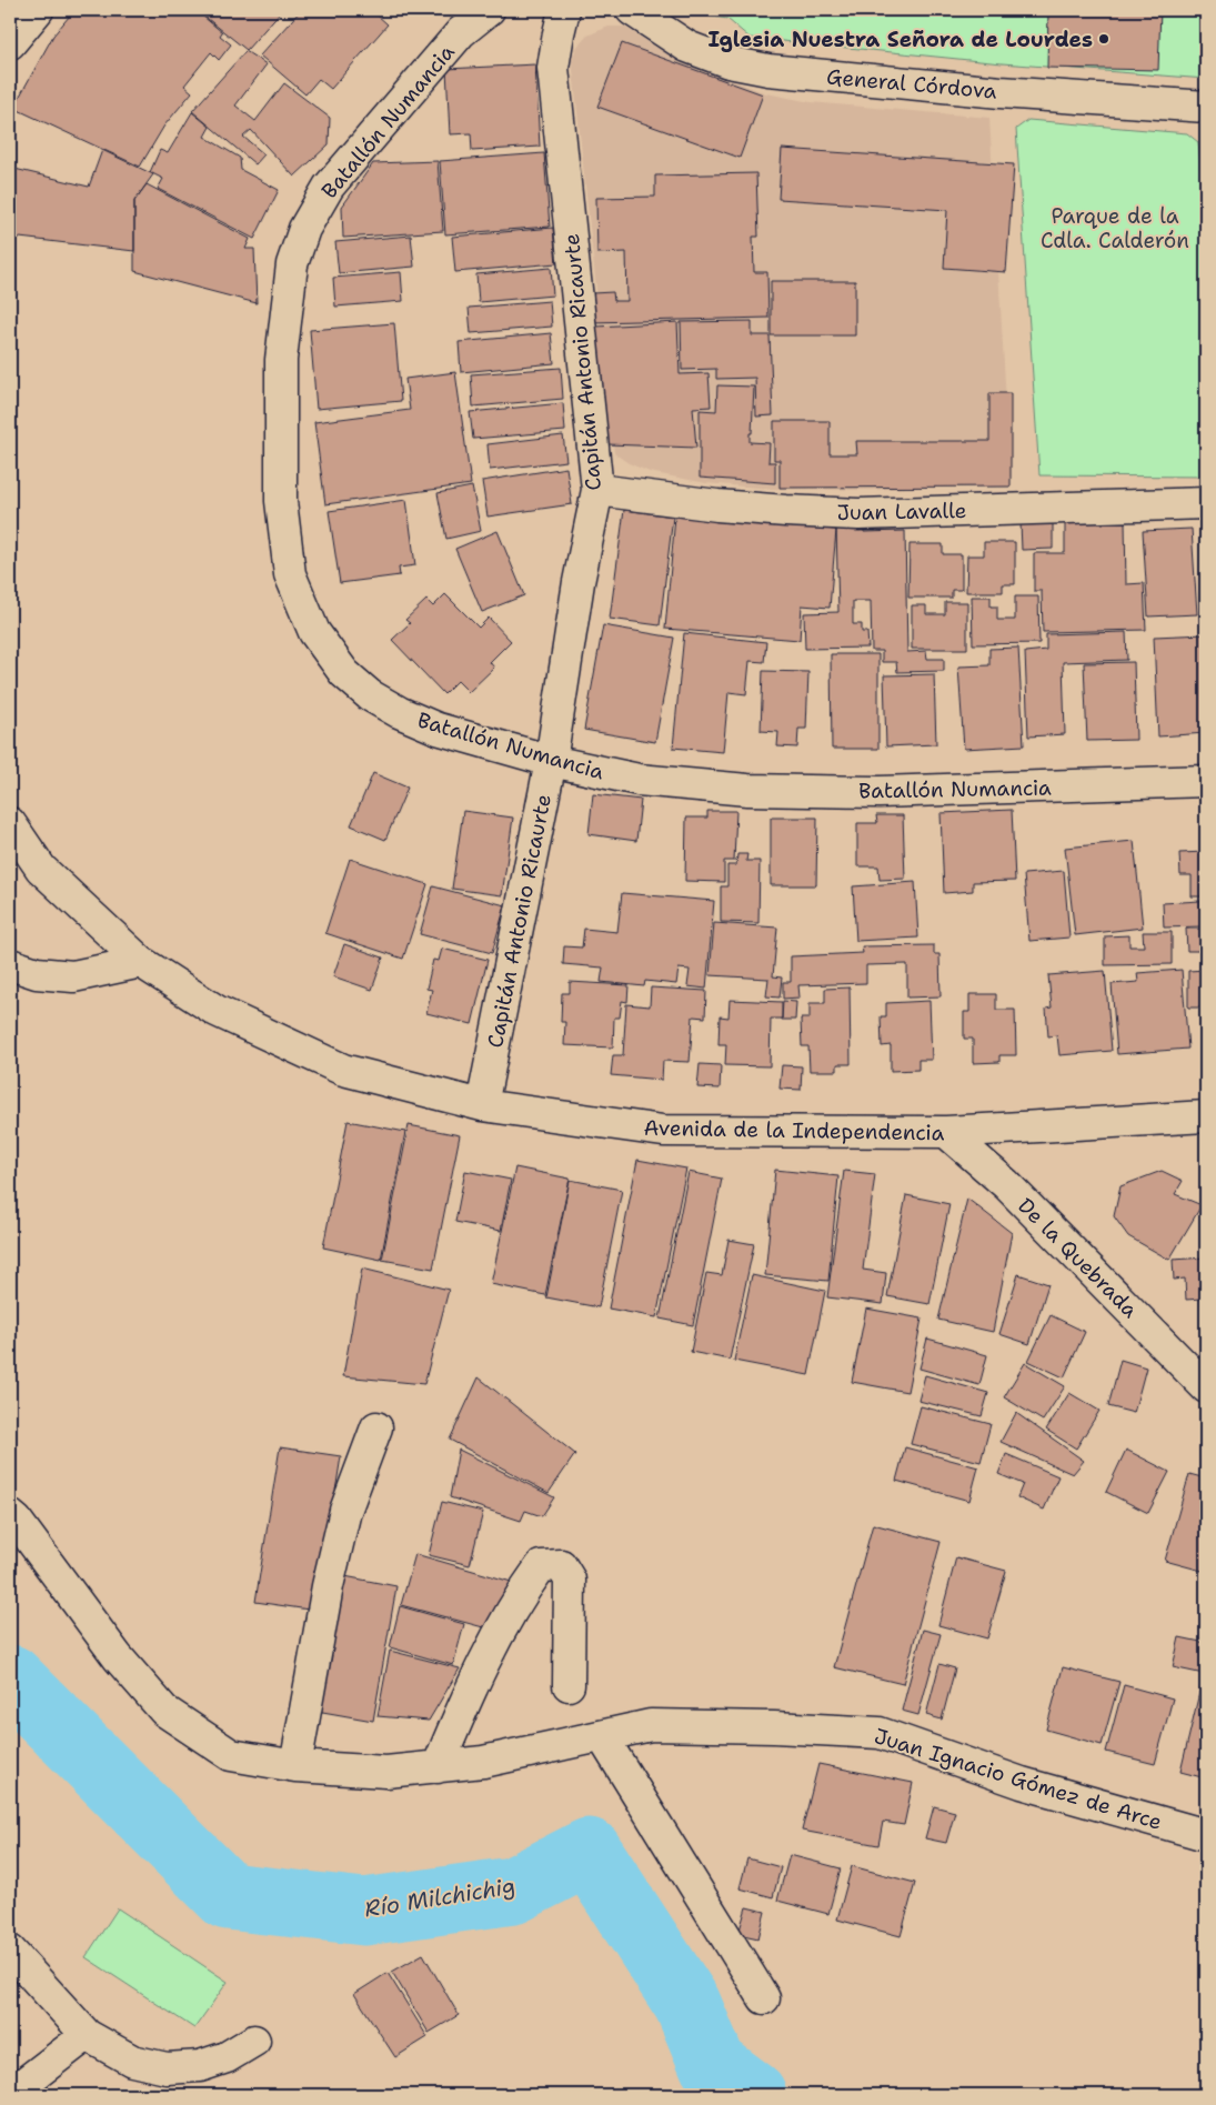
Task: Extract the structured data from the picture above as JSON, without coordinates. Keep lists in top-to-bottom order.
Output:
{
  "streets": {
    "street": [
      "General Córdova",
      "Batallón Numancia",
      "Capitán Antonio Ricaurte",
      "Juan Lavalle",
      "Avenida de la Independencia",
      "De la Quebrada",
      "Juan Ignacio Gómez de Arce"
    ]
  },
  "crossings": [
    ["Batallón Numancia", "Capitán Antonio Ricaurte"],
    ["Capitán Antonio Ricaurte", "Juan Lavalle"],
    ["Capitán Antonio Ricaurte", "Avenida de la Independencia"],
    ["Avenida de la Independencia", "De la Quebrada"]
  ],
  "water": ["Río Milchichig"],
  "parks": ["Parque de la Cdla. Calderón"],
  "places": ["Iglesia Nuestra Señora de Lourdes"]
}
